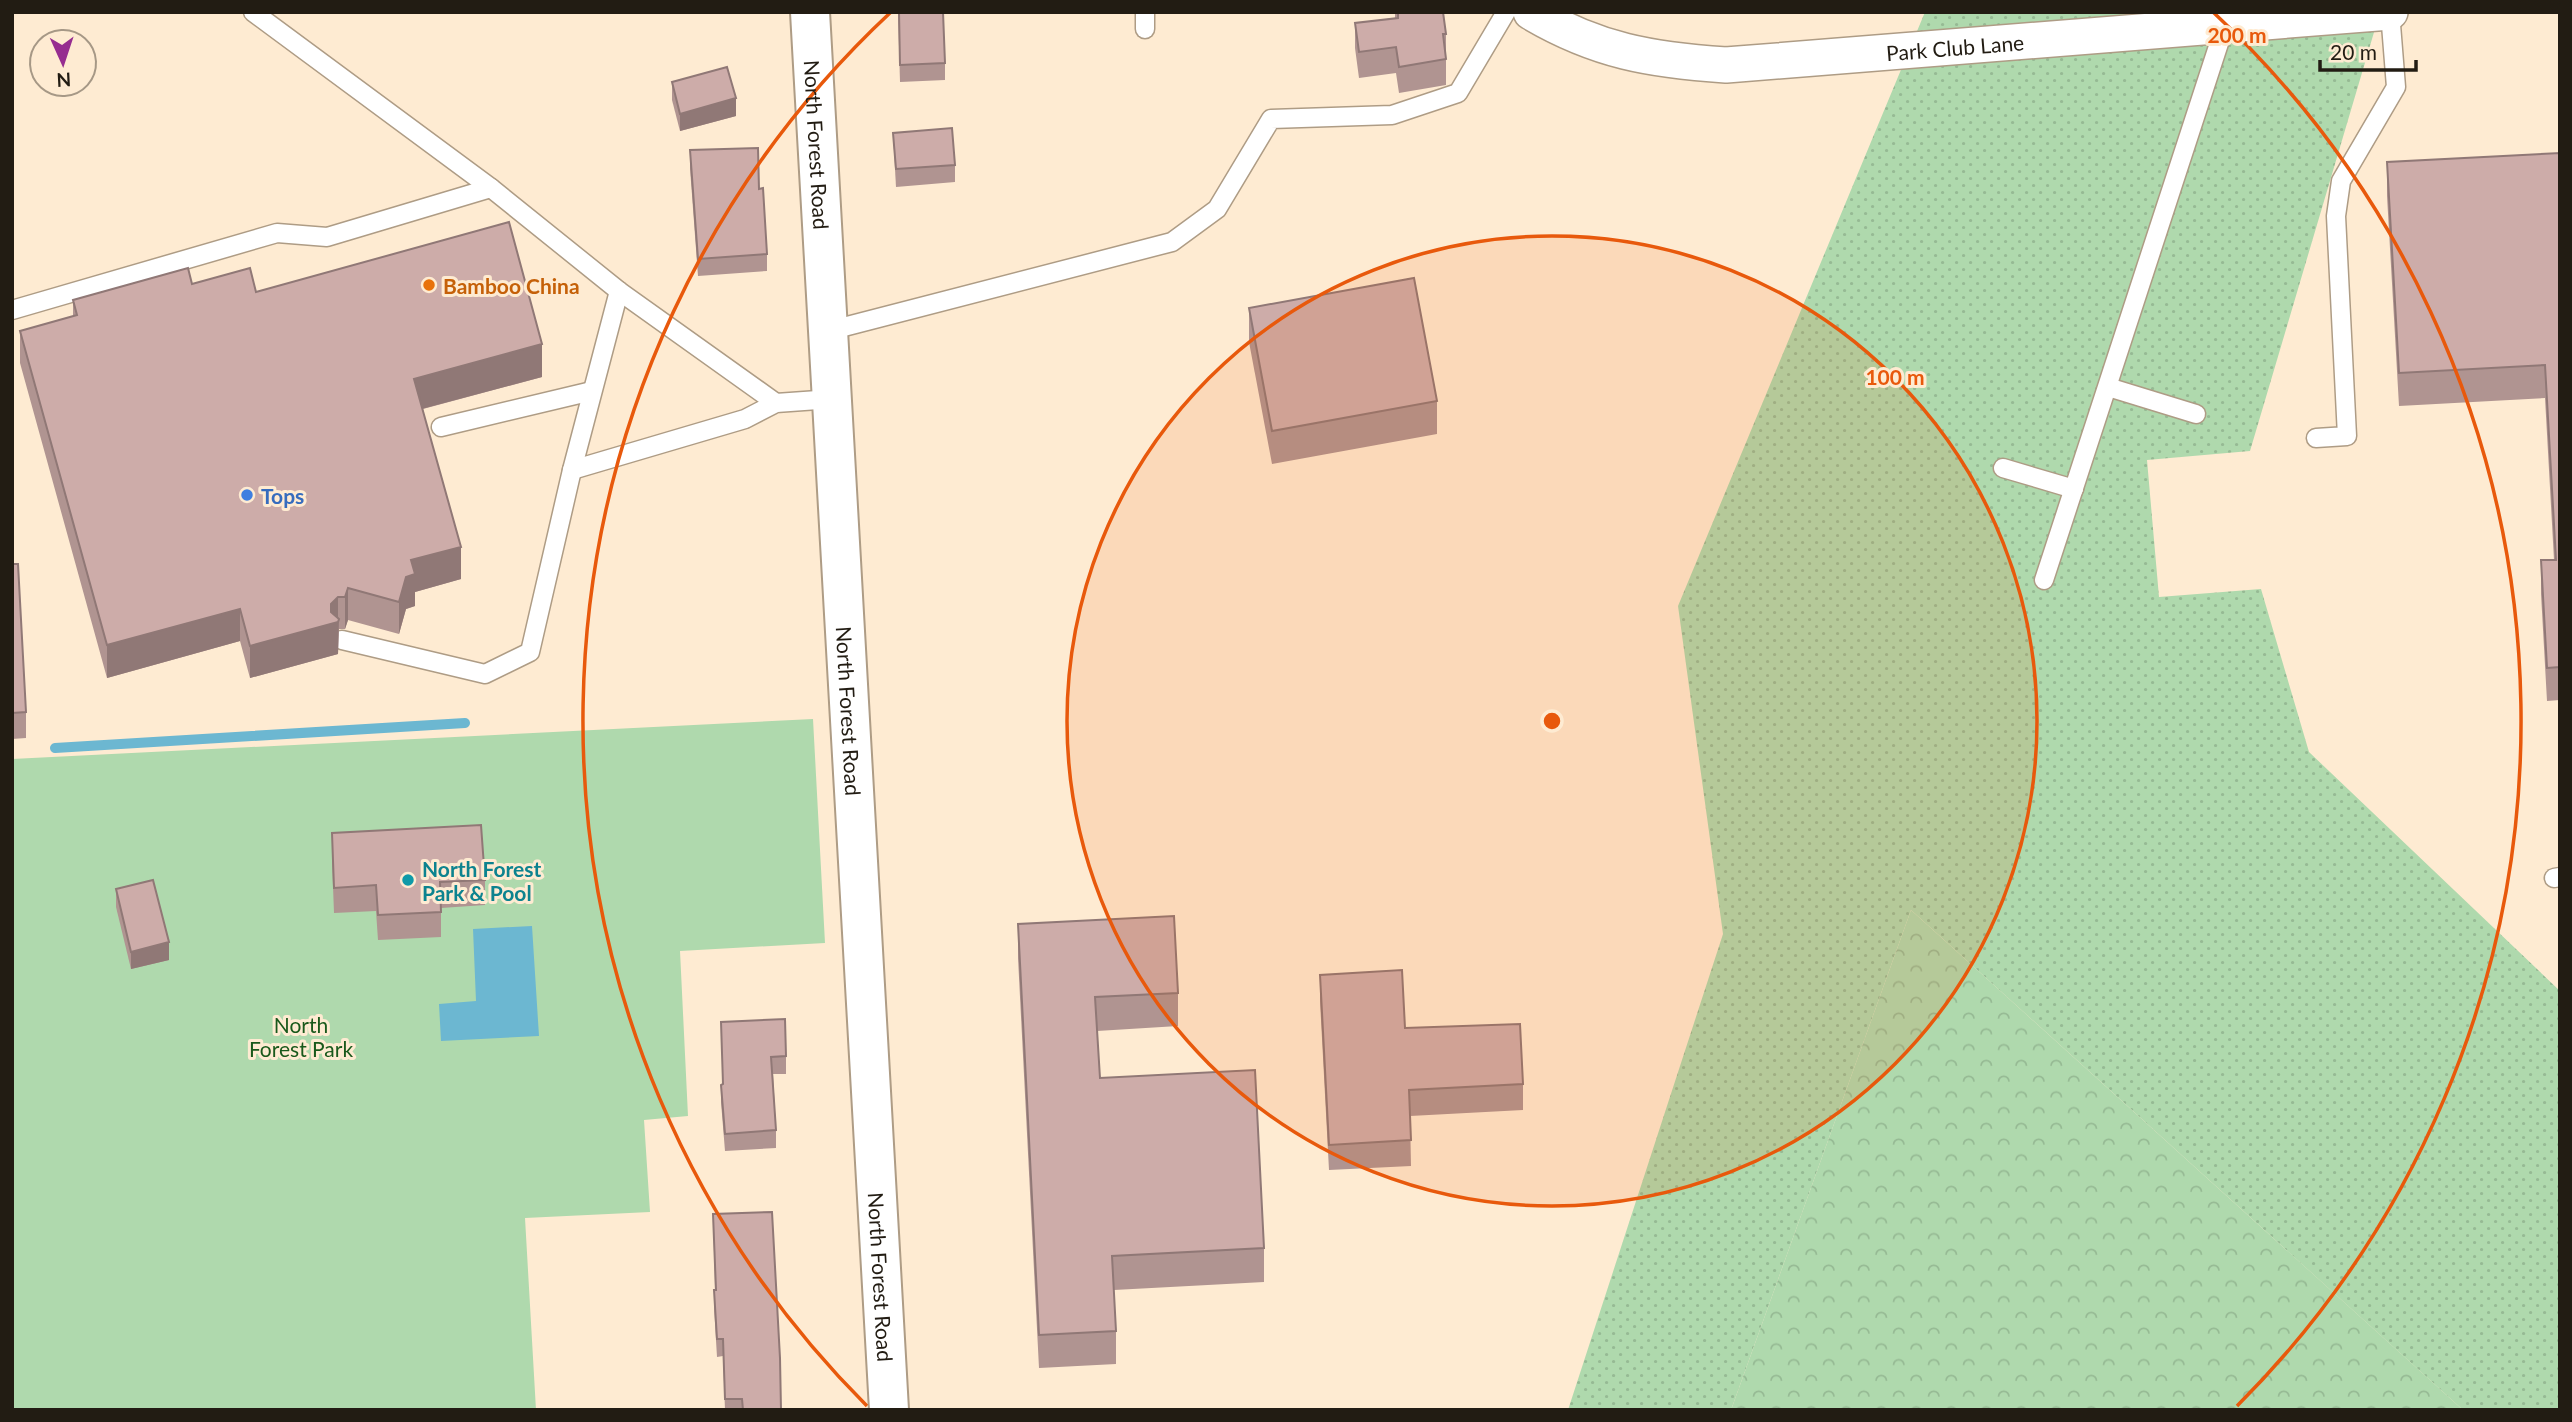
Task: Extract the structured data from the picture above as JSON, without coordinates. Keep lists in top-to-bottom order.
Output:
{
  "streets": {
    "street": ["Park Club Lane", "North Forest Road"]
  },
  "parks": ["North Forest Park"],
  "places": ["Bamboo China", "Tops", "North Forest Park & Pool"],
  "scale_bar": "20 m",
  "north": "bottom",
  "rings": ["200 m", "100 m"]
}
